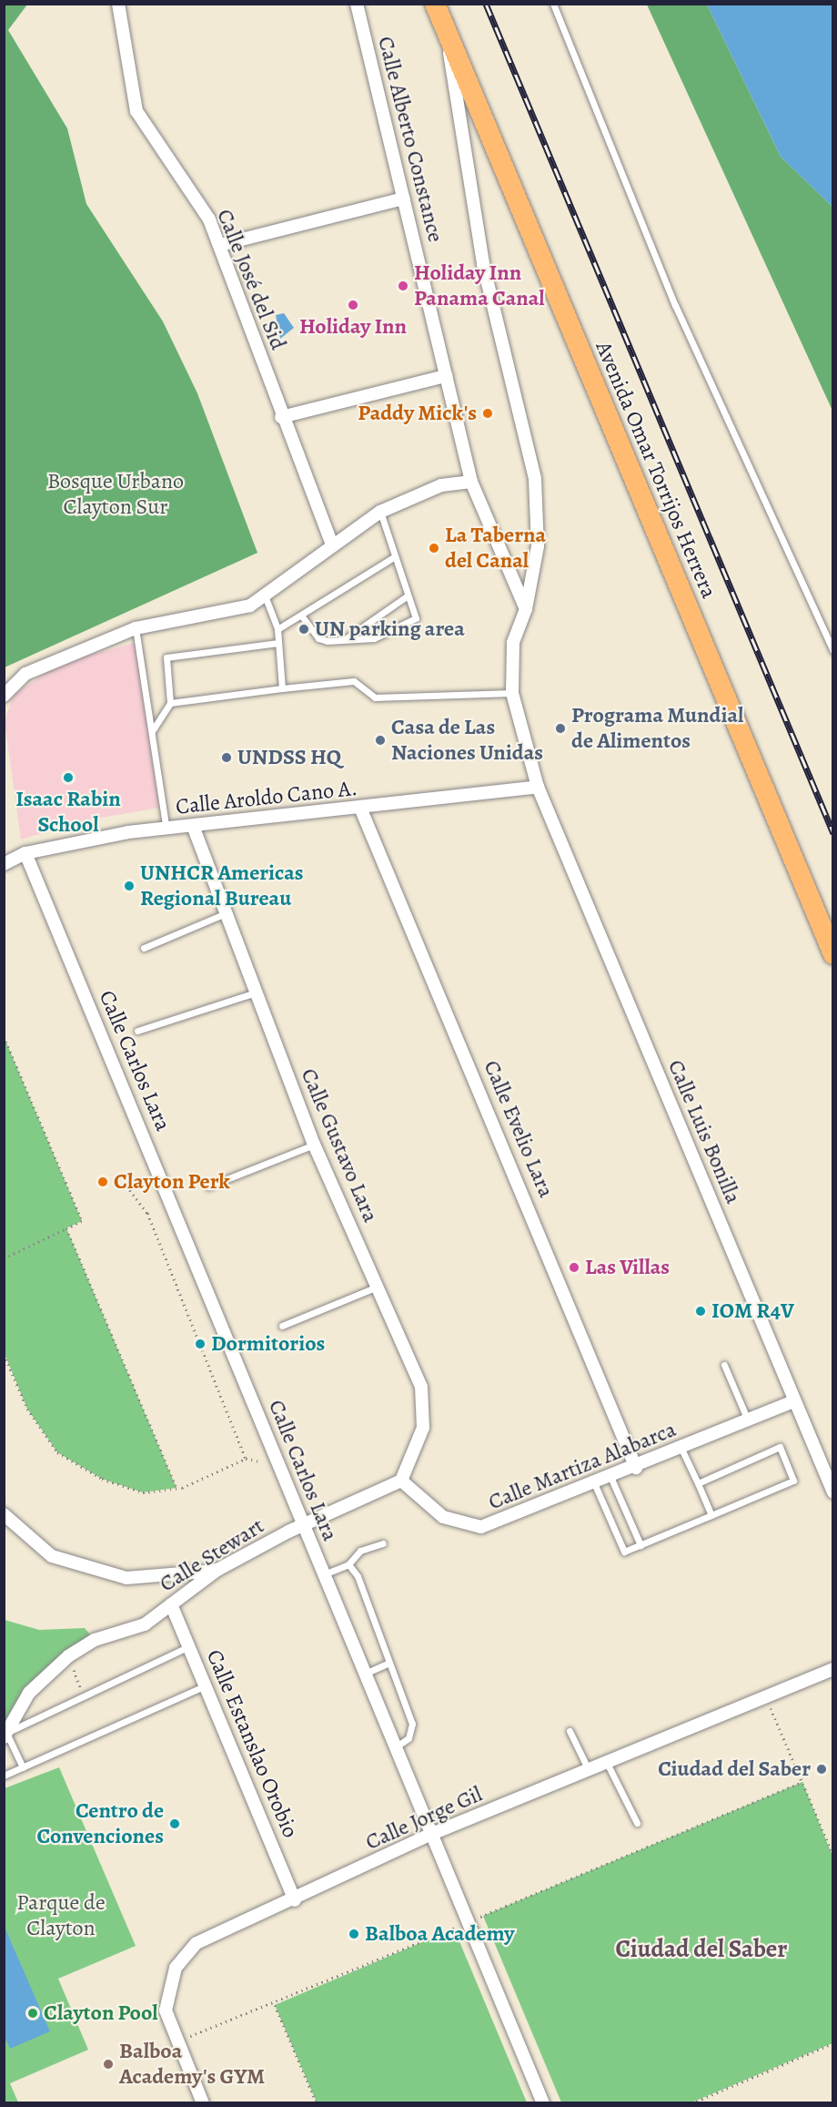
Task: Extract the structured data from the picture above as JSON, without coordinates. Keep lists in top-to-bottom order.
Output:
{
  "streets": {
    "main road": ["Avenida Omar Torrijos Herrera"],
    "street": [
      "Calle Alberto Constance",
      "Calle José del Sid",
      "Calle Aroldo Cano A.",
      "Calle Carlos Lara",
      "Calle Evelio Lara",
      "Calle Luis Bonilla",
      "Calle Gustavo Lara",
      "Calle Martiza Alabarca",
      "Calle Stewart",
      "Calle Estanslao Orobio",
      "Calle Jorge Gil"
    ]
  },
  "crossings": [
    ["Calle Aroldo Cano A.", "Calle Carlos Lara"],
    ["Calle Aroldo Cano A.", "Calle Evelio Lara"],
    ["Calle Aroldo Cano A.", "Calle Luis Bonilla"],
    ["Calle Aroldo Cano A.", "Calle Gustavo Lara"],
    ["Calle Carlos Lara", "Calle Stewart"],
    ["Calle Carlos Lara", "Calle Jorge Gil"],
    ["Calle Evelio Lara", "Calle Martiza Alabarca"],
    ["Calle Luis Bonilla", "Calle Martiza Alabarca"],
    ["Calle Gustavo Lara", "Calle Martiza Alabarca"],
    ["Calle Stewart", "Calle Estanslao Orobio"],
    ["Calle Estanslao Orobio", "Calle Jorge Gil"]
  ],
  "districts": ["Ciudad del Saber"],
  "parks": ["Bosque Urbano Clayton Sur", "Parque de Clayton"],
  "places": [
    "Holiday Inn Panama Canal",
    "Holiday Inn",
    "Paddy Mick's",
    "La Taberna del Canal",
    "UN parking area",
    "Programa Mundial de Alimentos",
    "Casa de Las Naciones Unidas",
    "UNDSS HQ",
    "Isaac Rabin School",
    "UNHCR Americas Regional Bureau",
    "Clayton Perk",
    "Las Villas",
    "IOM R4V",
    "Dormitorios",
    "Ciudad del Saber",
    "Centro de Convenciones",
    "Balboa Academy",
    "Clayton Pool",
    "Balboa Academy's GYM"
  ]
}
